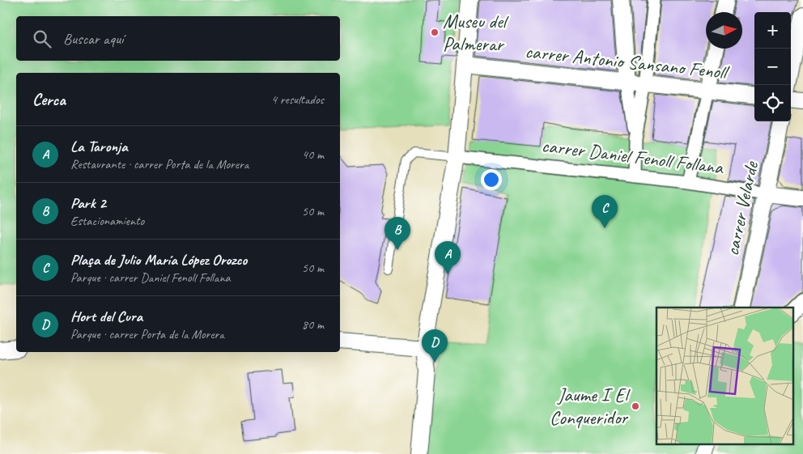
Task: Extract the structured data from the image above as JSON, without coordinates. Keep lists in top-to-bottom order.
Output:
{
  "streets": {
    "street": ["carrer Antonio Sansano Fenoll", "carrer Daniel Fenoll Follana", "carrer Velarde"]
  },
  "crossings": [
    ["carrer Daniel Fenoll Follana", "carrer Velarde"]
  ],
  "places": ["Museu del Palmerar", "Jaume I El Conqueridor"],
  "north": "right",
  "page": {
    "map_buttons": ["+", "−"],
    "search": "Buscar aquí",
    "heading": ["Cerca", "4 resultados"],
    "list": [
      {
        "mark": "A",
        "name": "La Taronja",
        "note": "Restaurante · carrer Porta de la Morera",
        "value": "40 m"
      },
      {
        "mark": "B",
        "name": "Park 2",
        "note": "Estacionamiento",
        "value": "50 m"
      },
      {
        "mark": "C",
        "name": "Plaça de Julio María López Orozco",
        "note": "Parque · carrer Daniel Fenoll Follana",
        "value": "50 m"
      },
      {
        "mark": "D",
        "name": "Hort del Cura",
        "note": "Parque · carrer Porta de la Morera",
        "value": "80 m"
      }
    ],
    "pins": [
      "C",
      "B",
      "A",
      "D"
    ]
  }
}
